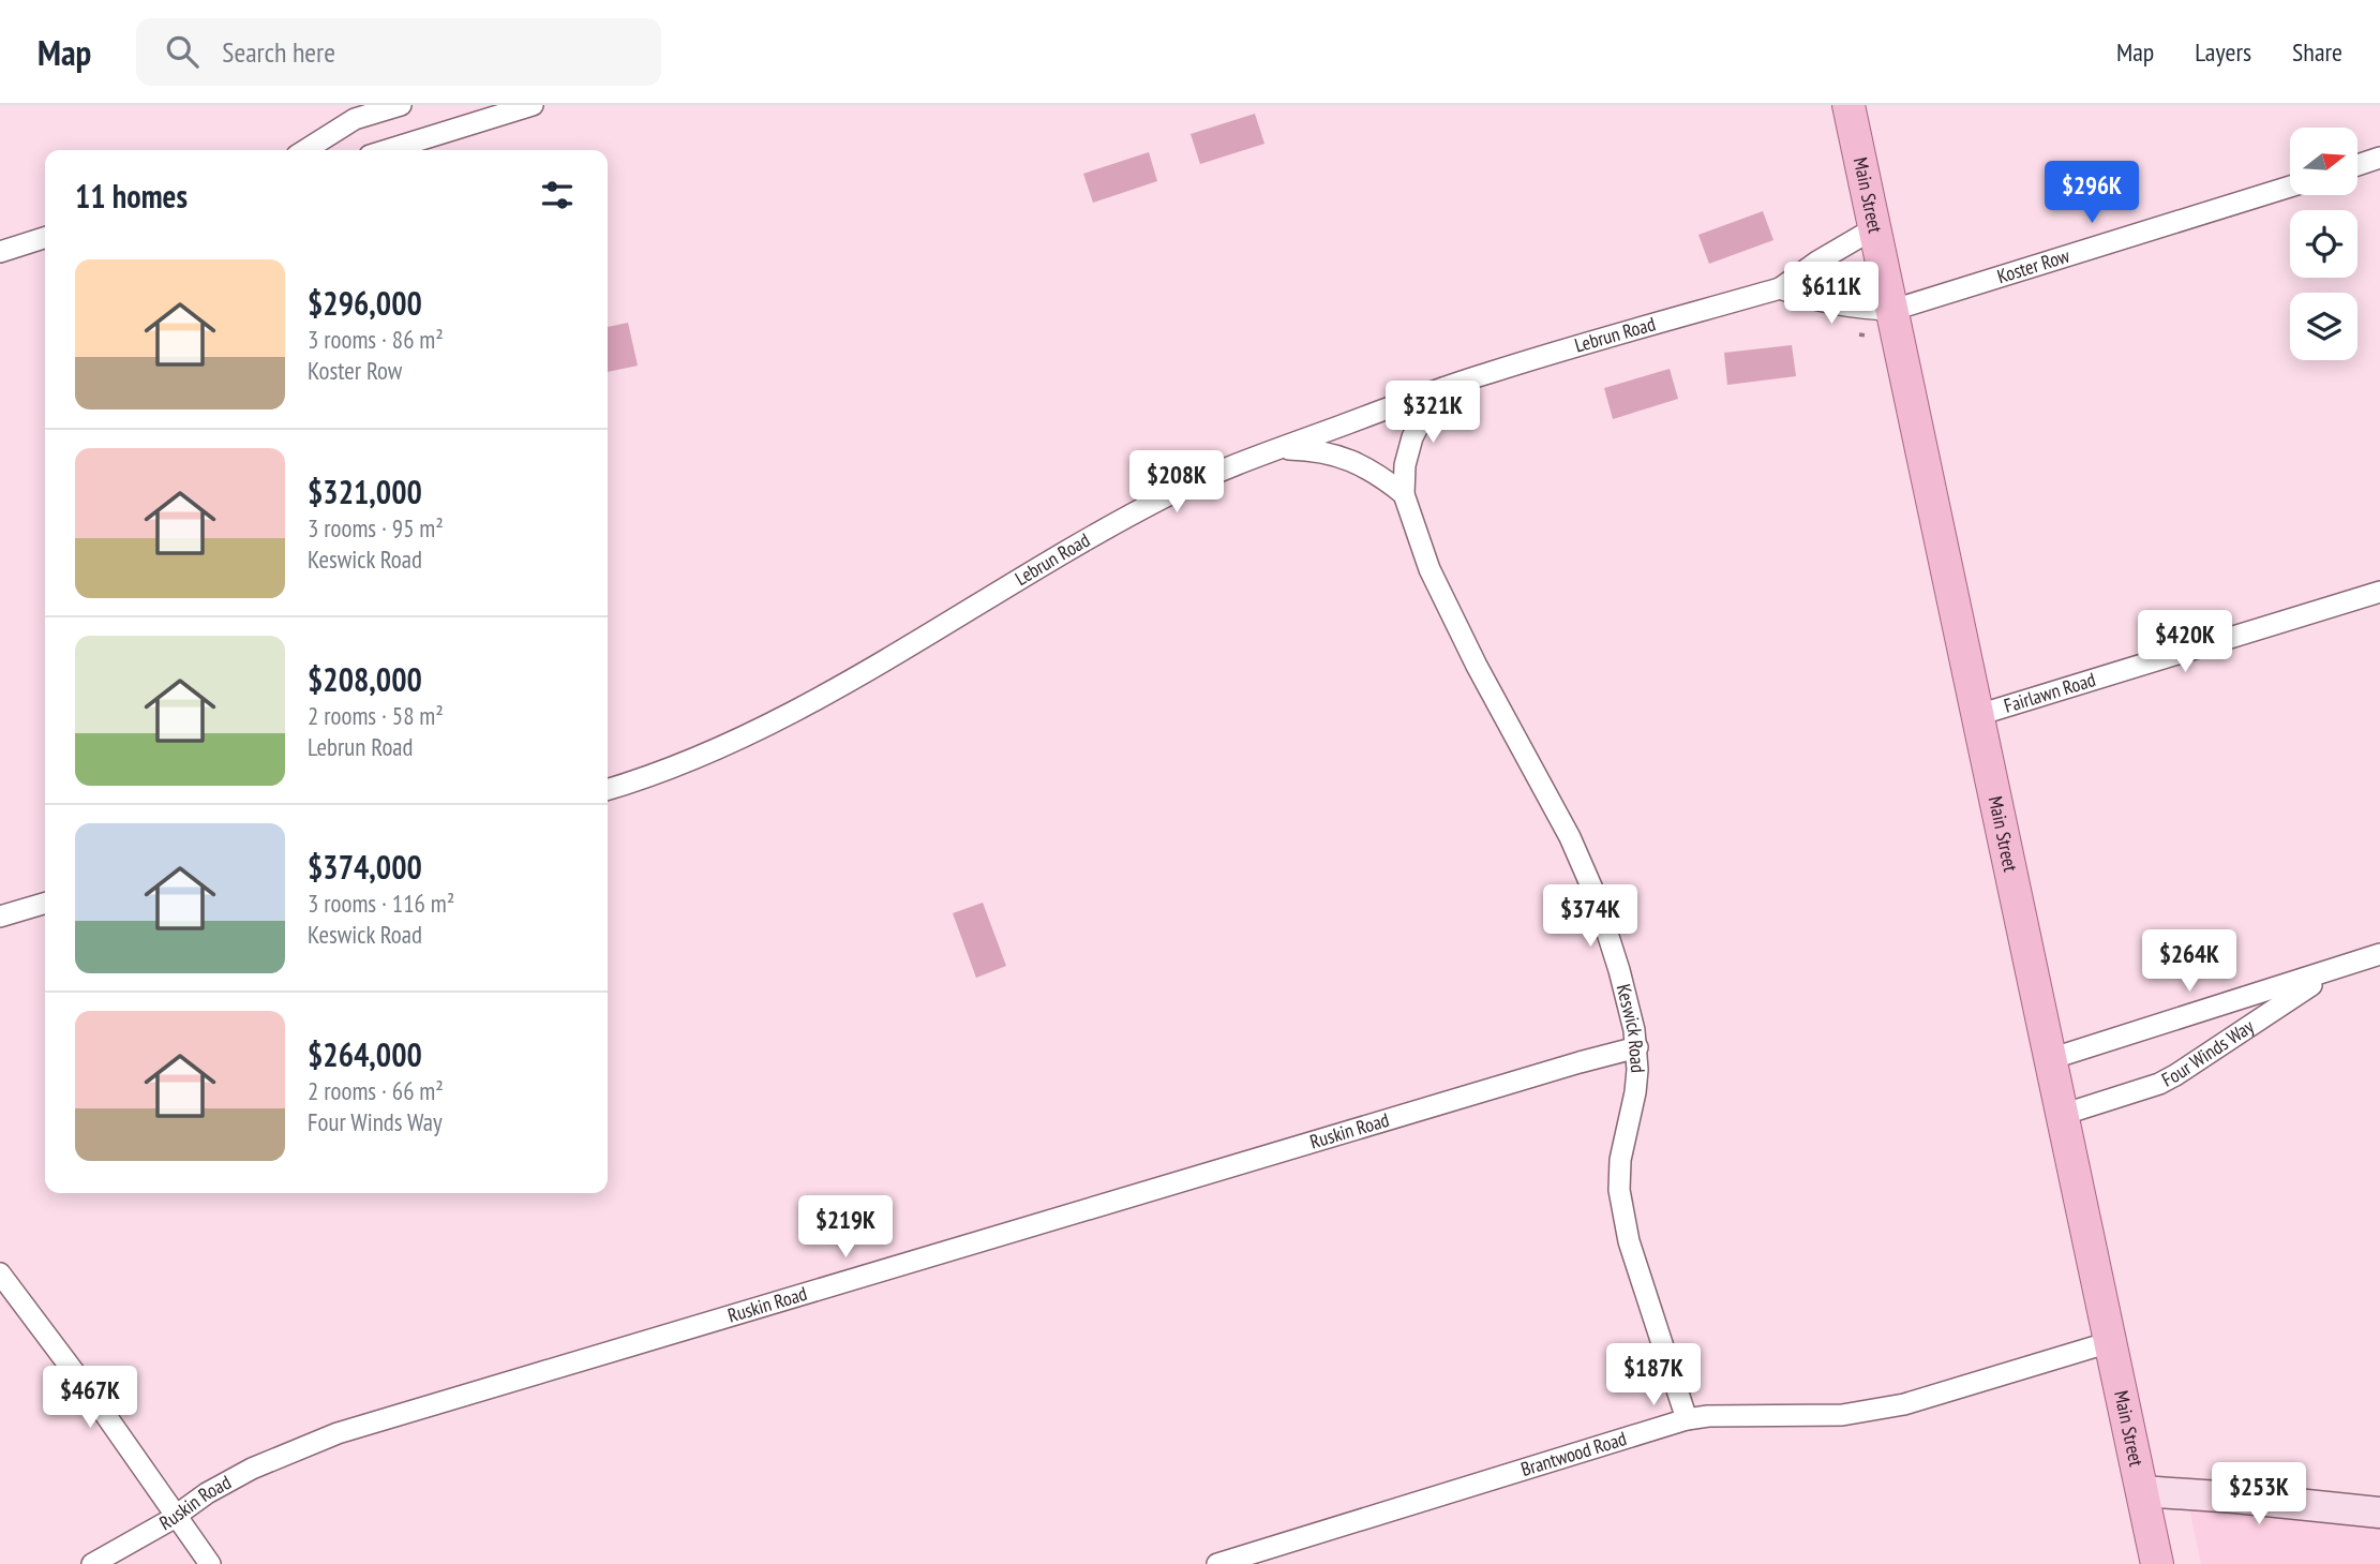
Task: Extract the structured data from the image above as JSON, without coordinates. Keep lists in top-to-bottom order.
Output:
{
  "streets": {
    "main road": ["Main Street"],
    "street": [
      "Koster Row",
      "Lebrun Road",
      "Fairlawn Road",
      "Keswick Road",
      "Four Winds Way",
      "Ruskin Road",
      "Brantwood Road"
    ]
  },
  "crossings": [
    ["Main Street", "Koster Row"],
    ["Main Street", "Lebrun Road"],
    ["Main Street", "Fairlawn Road"],
    ["Main Street", "Four Winds Way"],
    ["Main Street", "Brantwood Road"],
    ["Lebrun Road", "Keswick Road"],
    ["Keswick Road", "Ruskin Road"],
    ["Keswick Road", "Brantwood Road"]
  ],
  "north": "right",
  "page": {
    "header": "Map",
    "search": "Search here",
    "nav": ["Map", "Layers", "Share"],
    "heading": "11 homes",
    "price": [
      "$296K",
      "$611K",
      "$321K",
      "$208K",
      "$420K",
      "$374K",
      "$264K",
      "$219K",
      "$187K",
      "$467K",
      "$253K"
    ],
    "list": [
      {
        "name": "$296,000",
        "note": "3 rooms · 86 m² · Koster Row"
      },
      {
        "name": "$321,000",
        "note": "3 rooms · 95 m² · Keswick Road"
      },
      {
        "name": "$208,000",
        "note": "2 rooms · 58 m² · Lebrun Road"
      },
      {
        "name": "$374,000",
        "note": "3 rooms · 116 m² · Keswick Road"
      },
      {
        "name": "$264,000",
        "note": "2 rooms · 66 m² · Four Winds Way"
      }
    ]
  }
}
